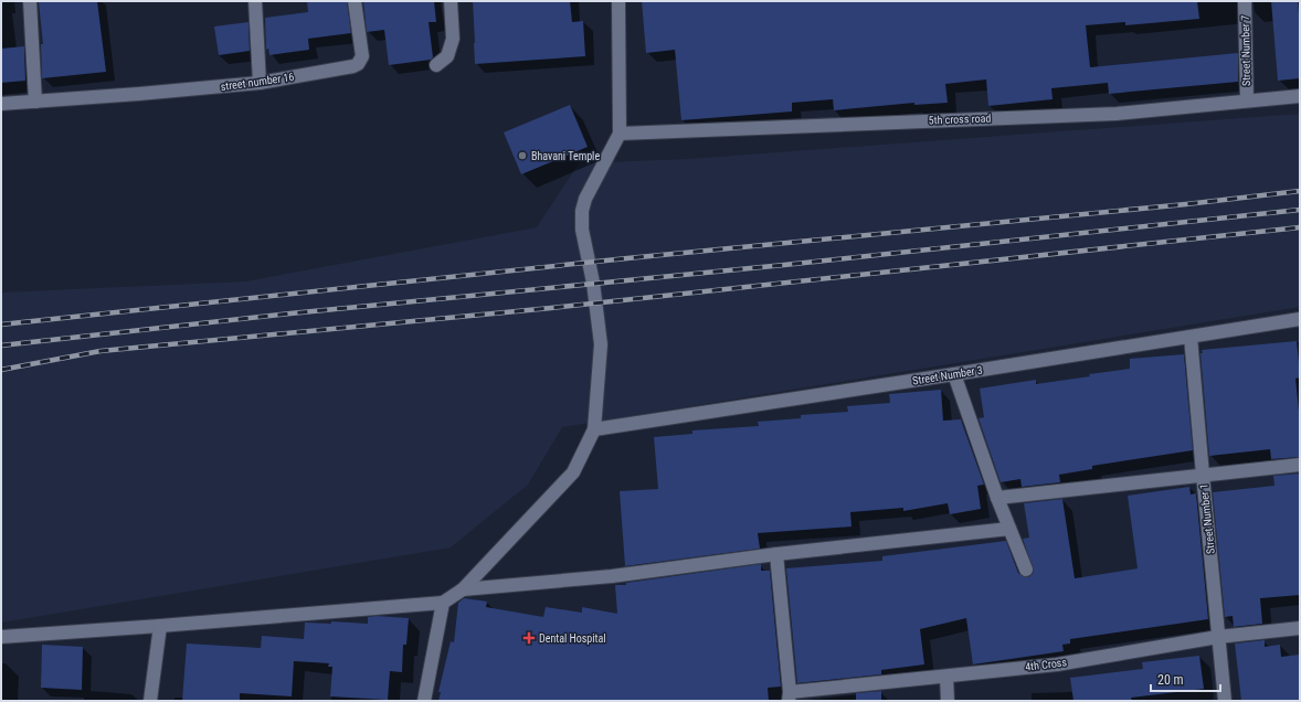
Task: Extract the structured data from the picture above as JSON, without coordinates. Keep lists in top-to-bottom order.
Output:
{
  "streets": {
    "street": [
      "Street Number 7",
      "street number 16",
      "5th cross road",
      "Street Number 3",
      "Street Number 1",
      "4th Cross"
    ]
  },
  "crossings": [
    ["Street Number 7", "5th cross road"],
    ["Street Number 3", "Street Number 1"],
    ["Street Number 1", "4th Cross"]
  ],
  "places": {
    "other": ["Bhavani Temple"],
    "health": ["Dental Hospital"]
  },
  "scale_bar": "20 m"
}
